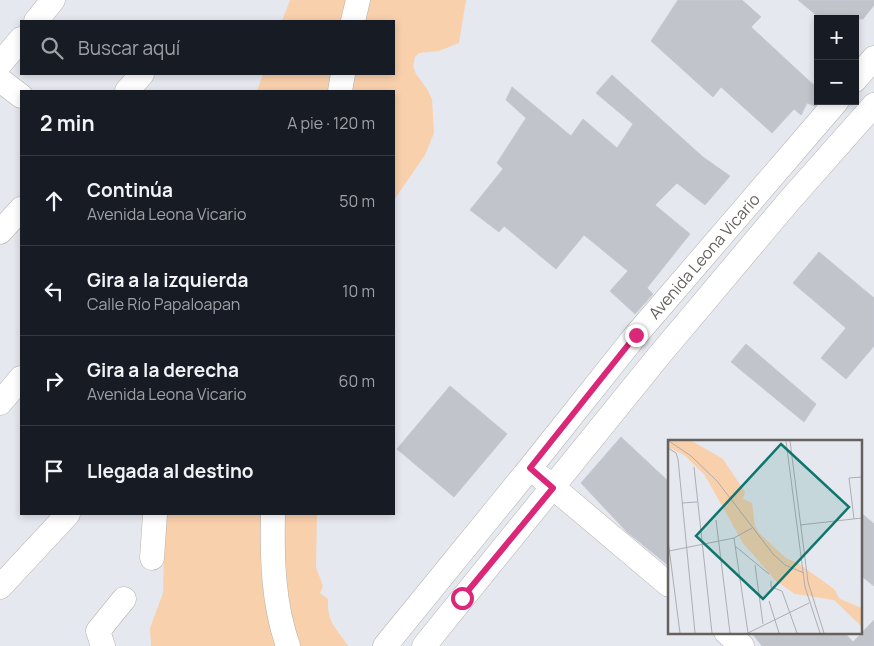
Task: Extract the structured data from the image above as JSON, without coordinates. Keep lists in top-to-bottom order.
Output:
{
  "streets": {
    "street": ["Avenida Leona Vicario"]
  },
  "page": {
    "map_buttons": ["+", "−"],
    "search": "Buscar aquí",
    "heading": ["2 min", "A pie · 120 m"],
    "list": [
      ["Continúa", "Avenida Leona Vicario", "50 m"],
      ["Gira a la izquierda", "Calle Río Papaloapan", "10 m"],
      ["Gira a la derecha", "Avenida Leona Vicario", "60 m"],
      "Llegada al destino"
    ]
  }
}
